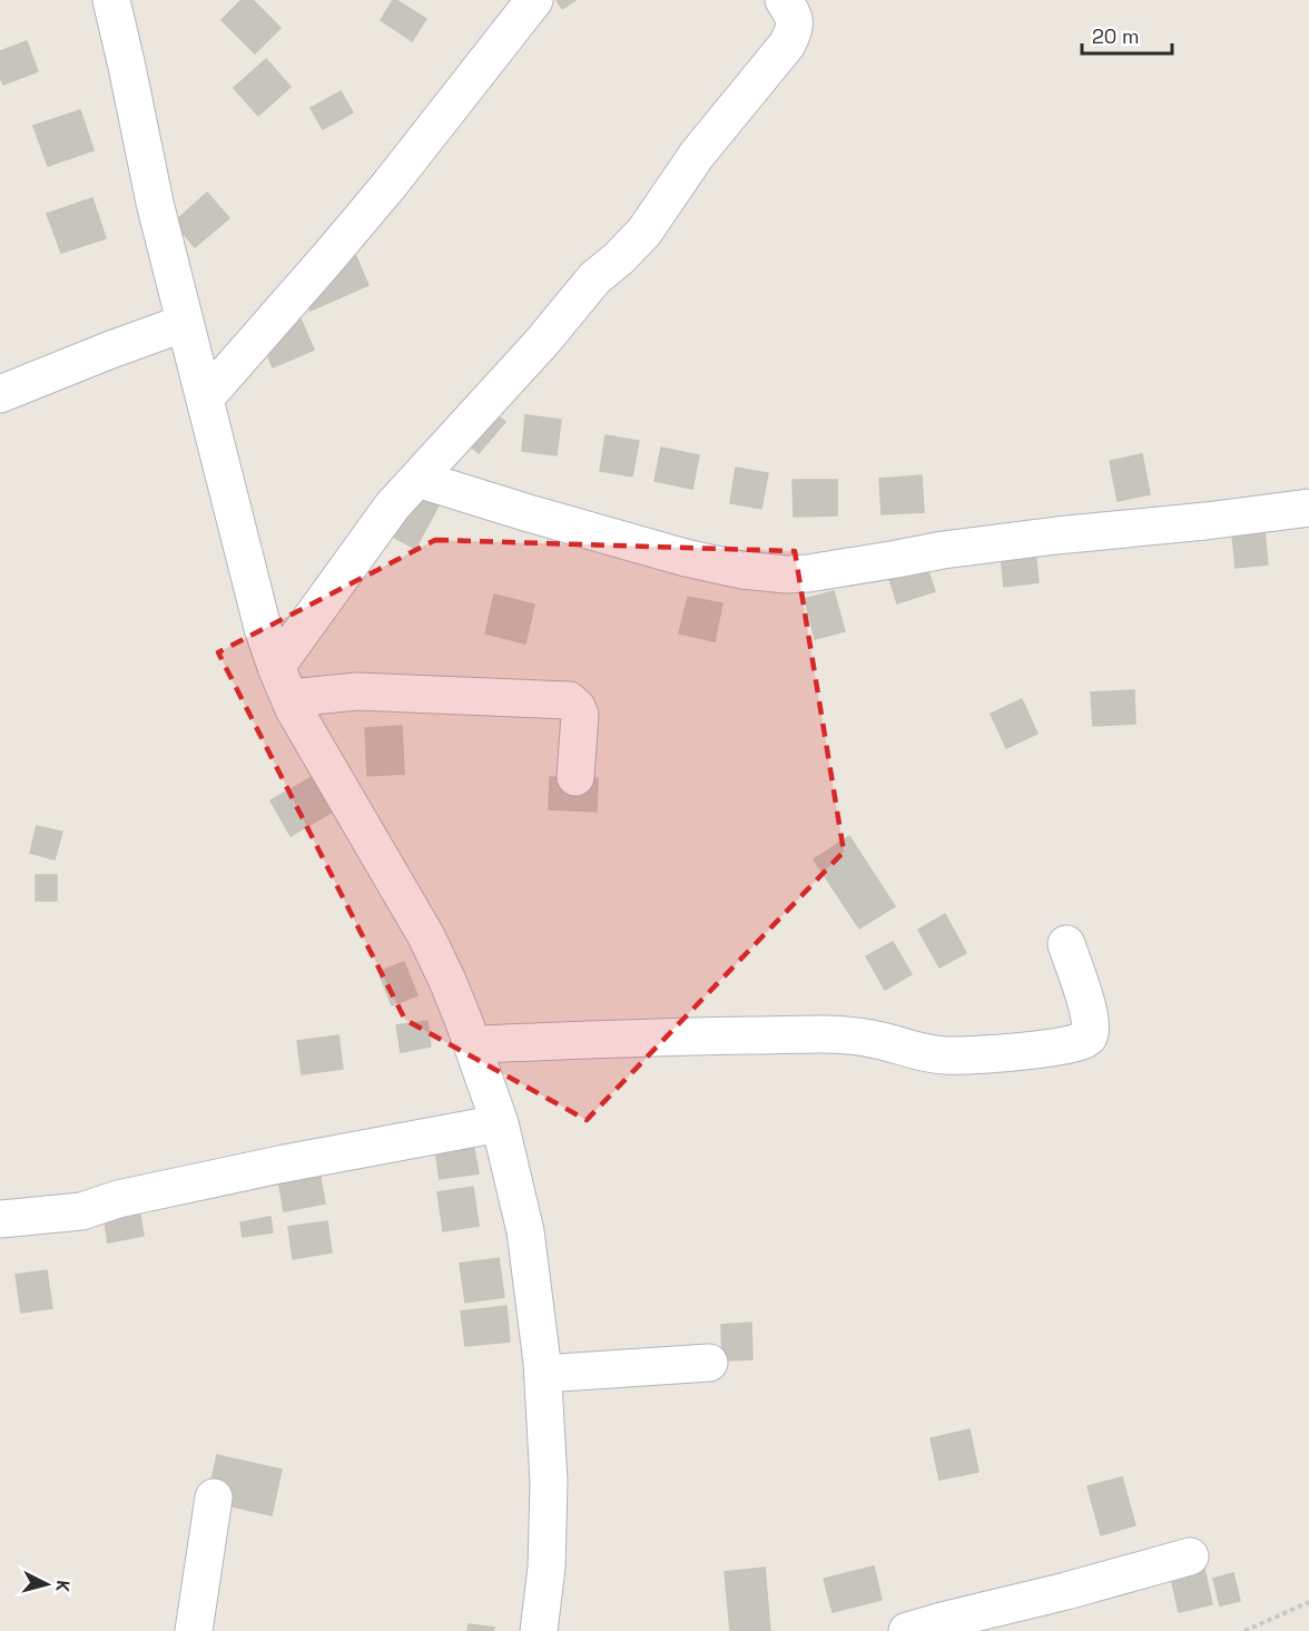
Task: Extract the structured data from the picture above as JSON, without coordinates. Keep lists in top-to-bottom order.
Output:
{
  "scale_bar": "20 m",
  "north": "right"
}
